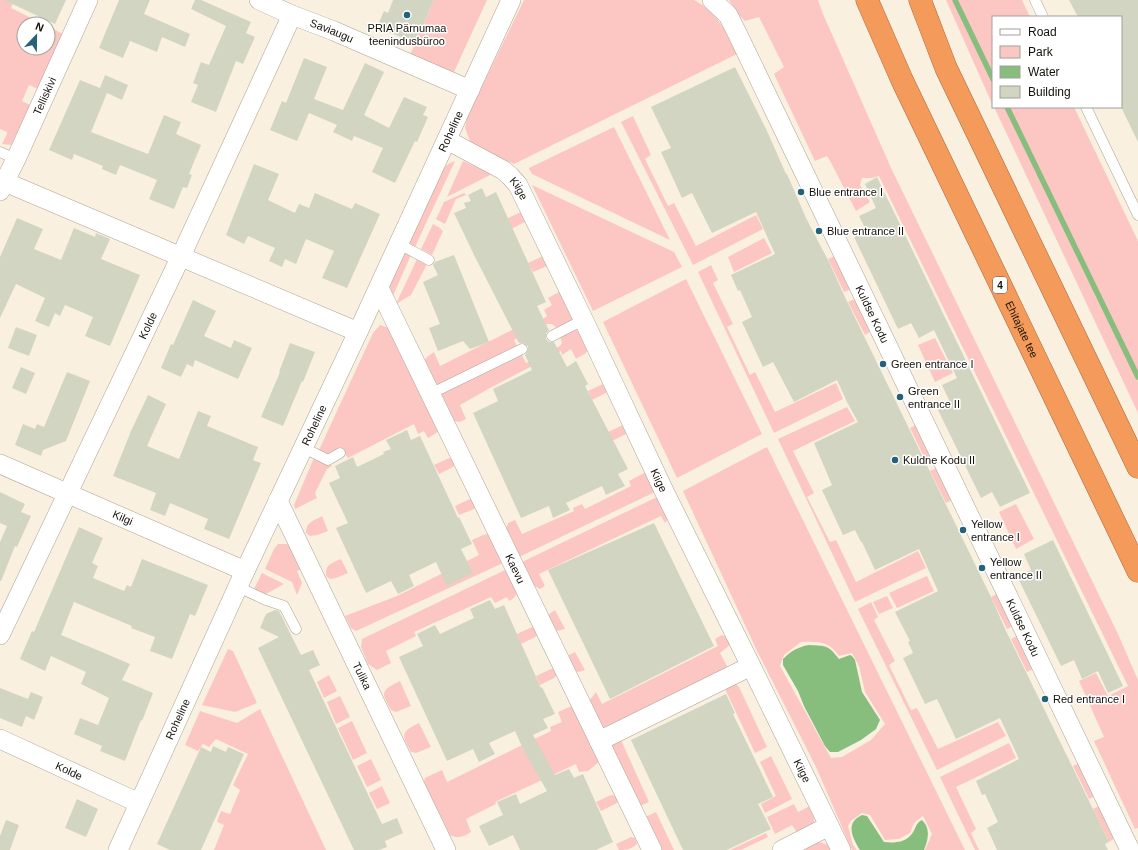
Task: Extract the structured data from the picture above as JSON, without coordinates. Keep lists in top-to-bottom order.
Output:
{
  "streets": {
    "highway": ["4", "Ehitajate tee"],
    "street": [
      "Saviaugu",
      "Telliskivi",
      "Roheline",
      "Kiige",
      "Kuldse Kodu",
      "Kolde",
      "Kilgi",
      "Kaevu",
      "Tulika"
    ]
  },
  "crossings": [
    ["Saviaugu", "Roheline"],
    ["Saviaugu", "Kolde"],
    ["Roheline", "Kiige"],
    ["Roheline", "Kolde"],
    ["Roheline", "Kilgi"],
    ["Roheline", "Kaevu"],
    ["Roheline", "Tulika"],
    ["Kolde", "Kilgi"]
  ],
  "places": [
    "PRIA Pärnumaa teenindusbüroo",
    "Blue entrance I",
    "Blue entrance II",
    "Green entrance I",
    "Green entrance II",
    "Kuldne Kodu II",
    "Yellow entrance I",
    "Yellow entrance II",
    "Red entrance I"
  ],
  "legend": [
    "Road",
    "Park",
    "Water",
    "Building"
  ],
  "north": "top"
}
